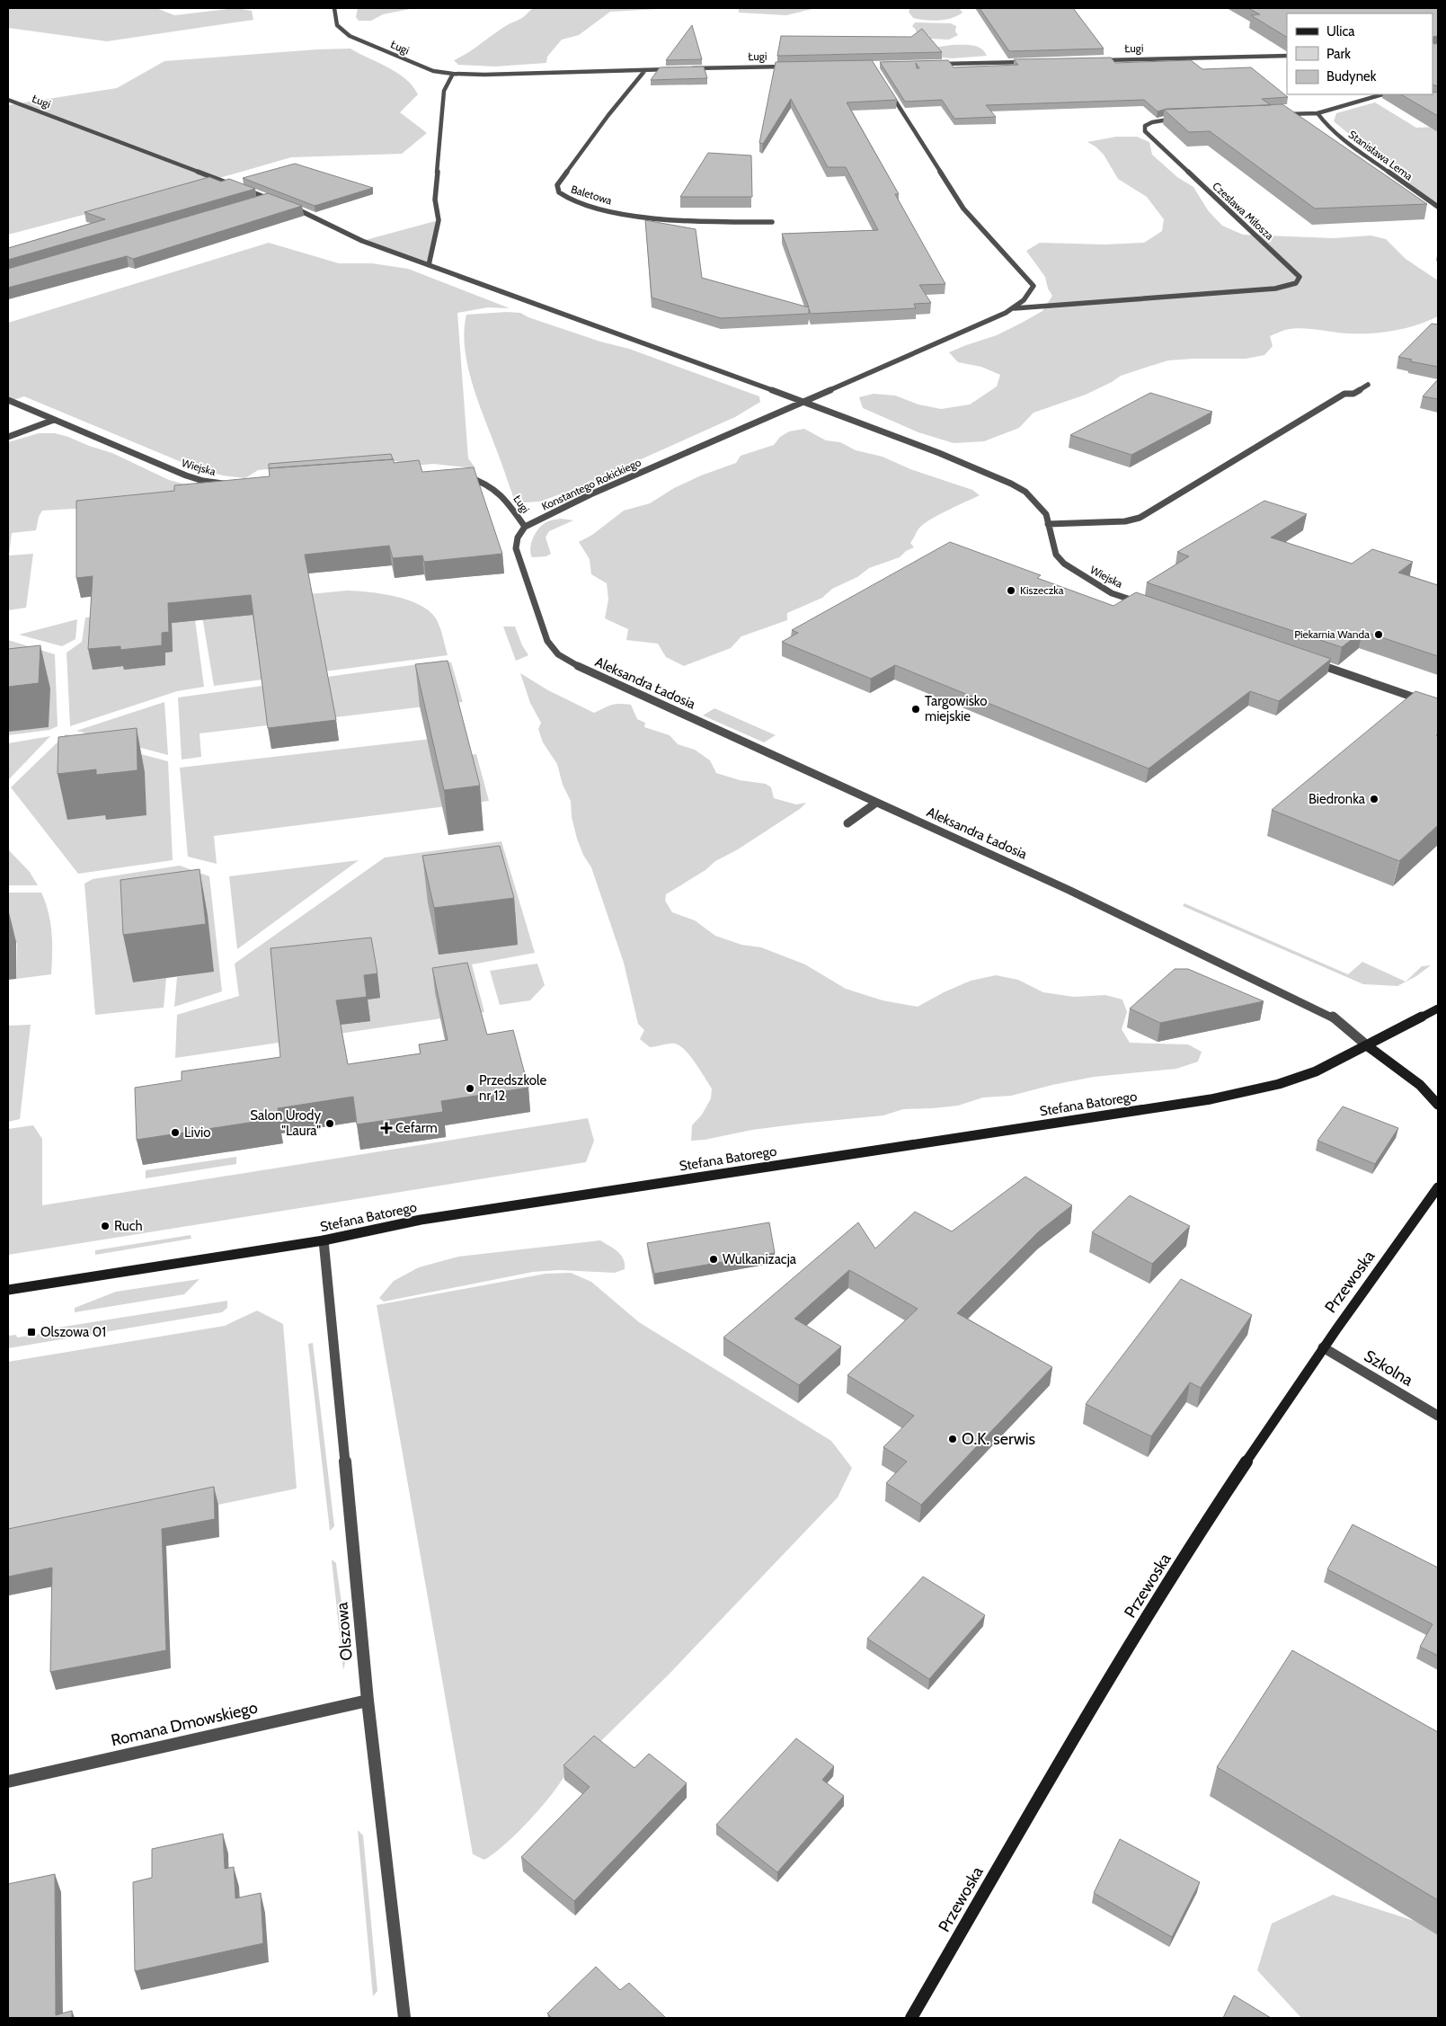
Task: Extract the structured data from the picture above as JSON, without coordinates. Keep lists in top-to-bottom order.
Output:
{
  "streets": {
    "street": [
      "Ługi",
      "Stanisława Lema",
      "Baletowa",
      "Czesława Miłosza",
      "Wiejska",
      "Konstantego Rokickiego",
      "Aleksandra Ładosia",
      "Stefana Batorego",
      "Przewoska",
      "Szkolna",
      "Olszowa",
      "Romana Dmowskiego"
    ]
  },
  "crossings": [
    ["Ługi", "Baletowa"],
    ["Ługi", "Konstantego Rokickiego"],
    ["Ługi", "Aleksandra Ładosia"],
    ["Czesława Miłosza", "Konstantego Rokickiego"],
    ["Wiejska", "Konstantego Rokickiego"],
    ["Konstantego Rokickiego", "Aleksandra Ładosia"],
    ["Aleksandra Ładosia", "Stefana Batorego"],
    ["Stefana Batorego", "Olszowa"],
    ["Przewoska", "Szkolna"],
    ["Olszowa", "Romana Dmowskiego"]
  ],
  "places": {
    "other": [
      "Kiszeczka",
      "Piekarnia Wanda",
      "Targowisko miejskie",
      "Biedronka",
      "Przedszkole nr 12",
      "Salon Urody \"Laura\"",
      "Livio",
      "Ruch",
      "Wulkanizacja",
      "O.K. serwis"
    ],
    "health": ["Cefarm"],
    "transit": ["Olszowa 01"]
  },
  "legend": ["Ulica", "Park", "Budynek"]
}
